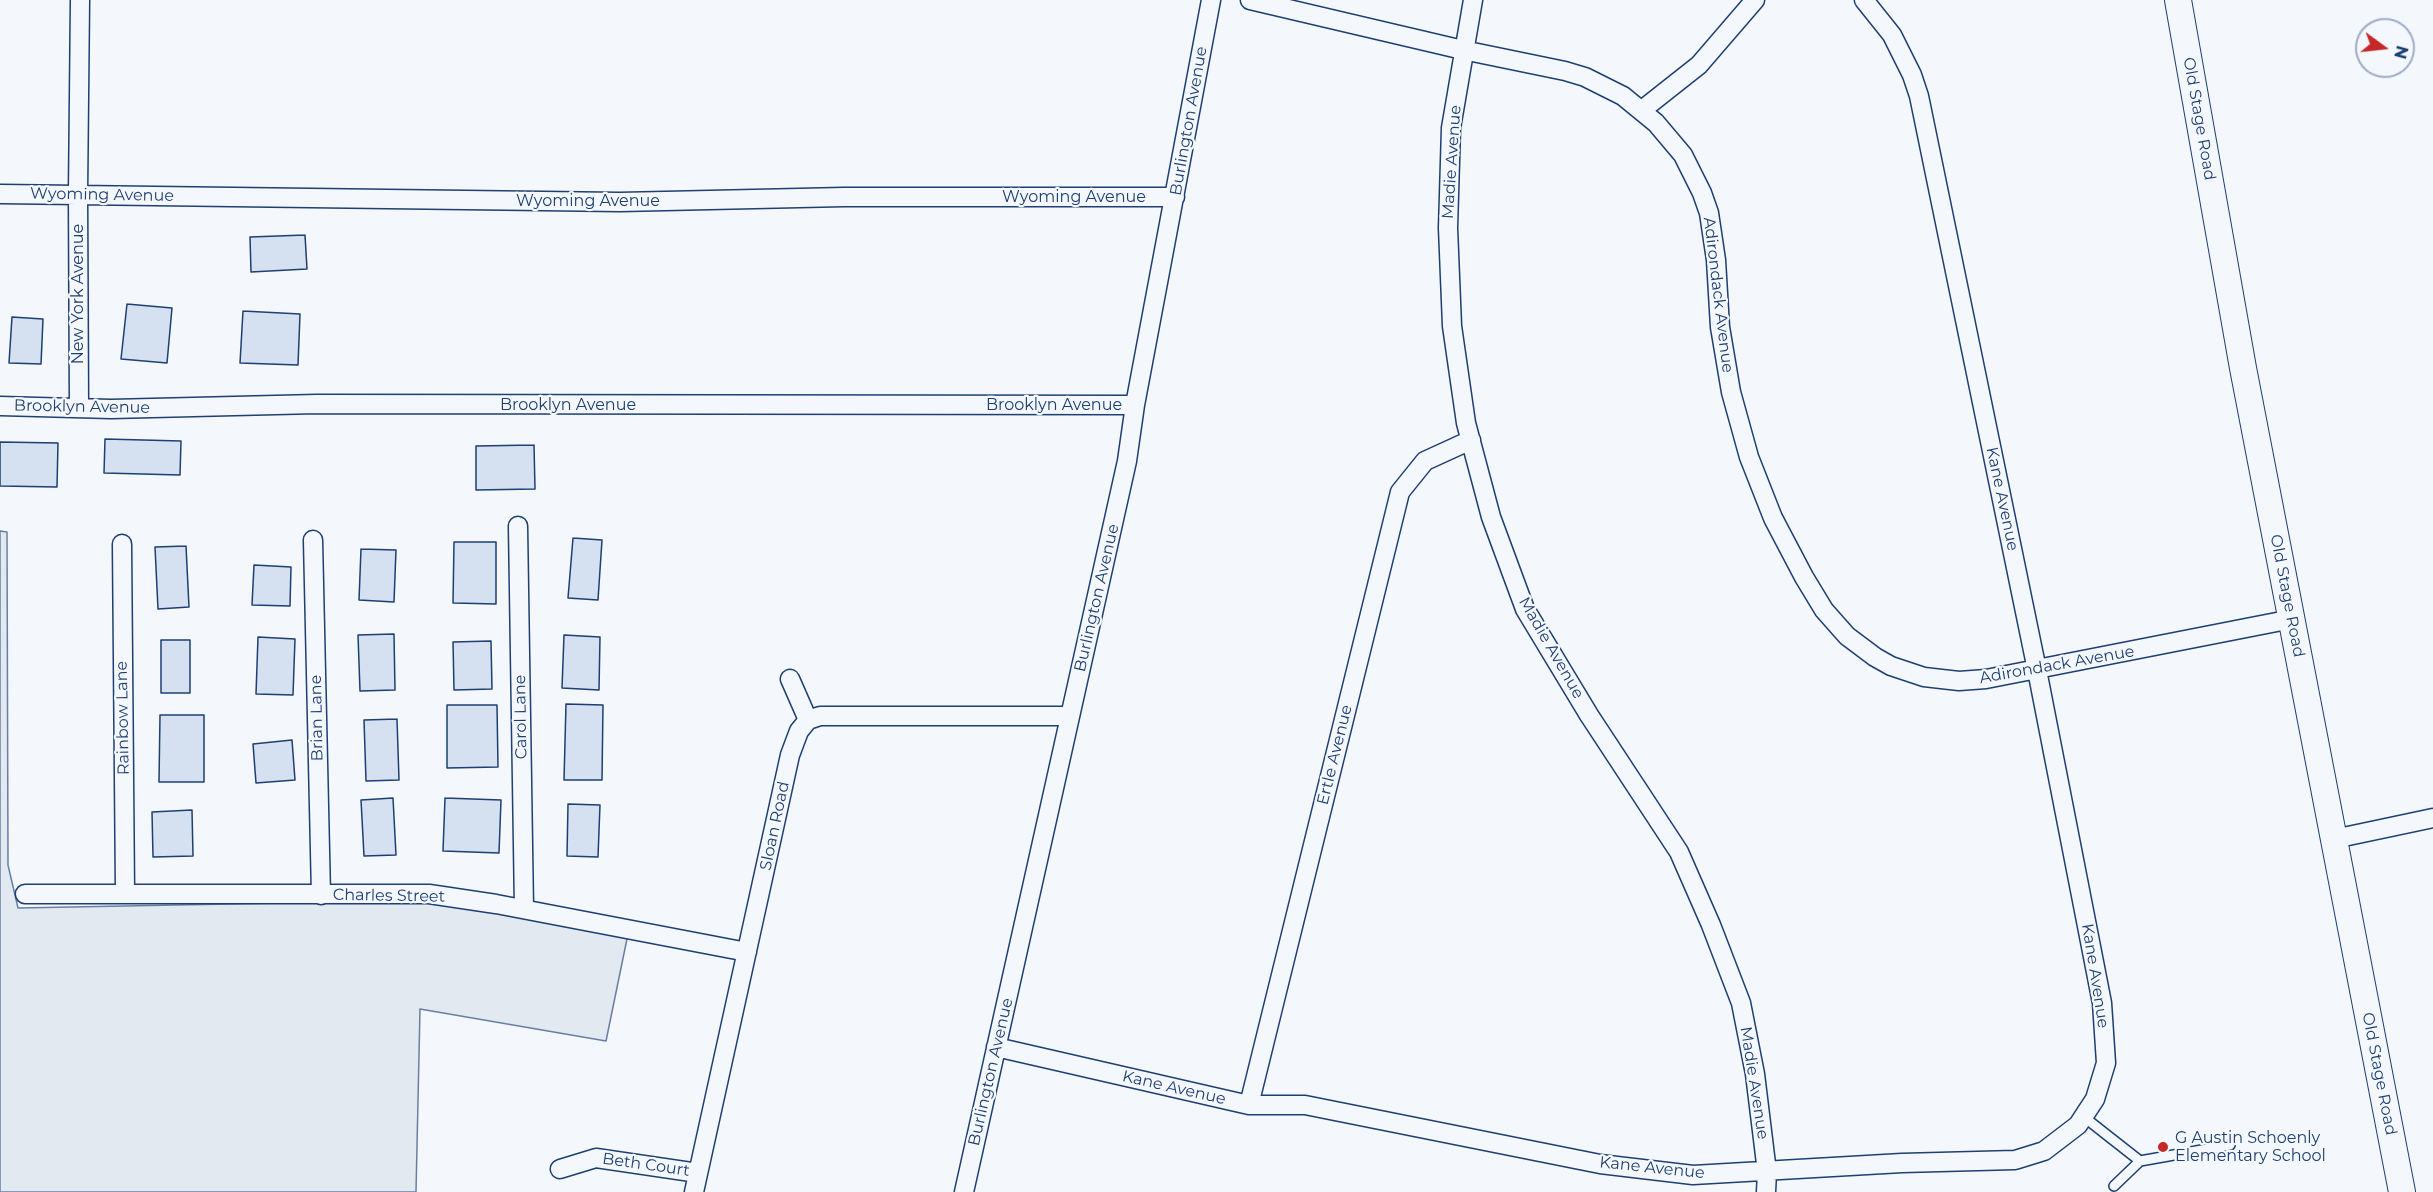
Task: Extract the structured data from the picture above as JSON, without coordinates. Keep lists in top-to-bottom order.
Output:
{
  "streets": {
    "main road": ["Old Stage Road"],
    "street": [
      "Burlington Avenue",
      "Madie Avenue",
      "Wyoming Avenue",
      "New York Avenue",
      "Adirondack Avenue",
      "Brooklyn Avenue",
      "Kane Avenue",
      "Carol Lane",
      "Rainbow Lane",
      "Brian Lane",
      "Ertle Avenue",
      "Sloan Road",
      "Charles Street",
      "Beth Court"
    ]
  },
  "crossings": [
    ["Old Stage Road", "Adirondack Avenue"],
    ["Burlington Avenue", "Wyoming Avenue"],
    ["Burlington Avenue", "Brooklyn Avenue"],
    ["Burlington Avenue", "Kane Avenue"],
    ["Madie Avenue", "Adirondack Avenue"],
    ["Madie Avenue", "Kane Avenue"],
    ["Madie Avenue", "Ertle Avenue"],
    ["Wyoming Avenue", "New York Avenue"],
    ["New York Avenue", "Brooklyn Avenue"],
    ["Adirondack Avenue", "Kane Avenue"],
    ["Kane Avenue", "Ertle Avenue"],
    ["Carol Lane", "Charles Street"],
    ["Rainbow Lane", "Charles Street"],
    ["Brian Lane", "Charles Street"],
    ["Sloan Road", "Charles Street"],
    ["Sloan Road", "Beth Court"]
  ],
  "places": ["G Austin Schoenly Elementary School"],
  "north": "right"
}
